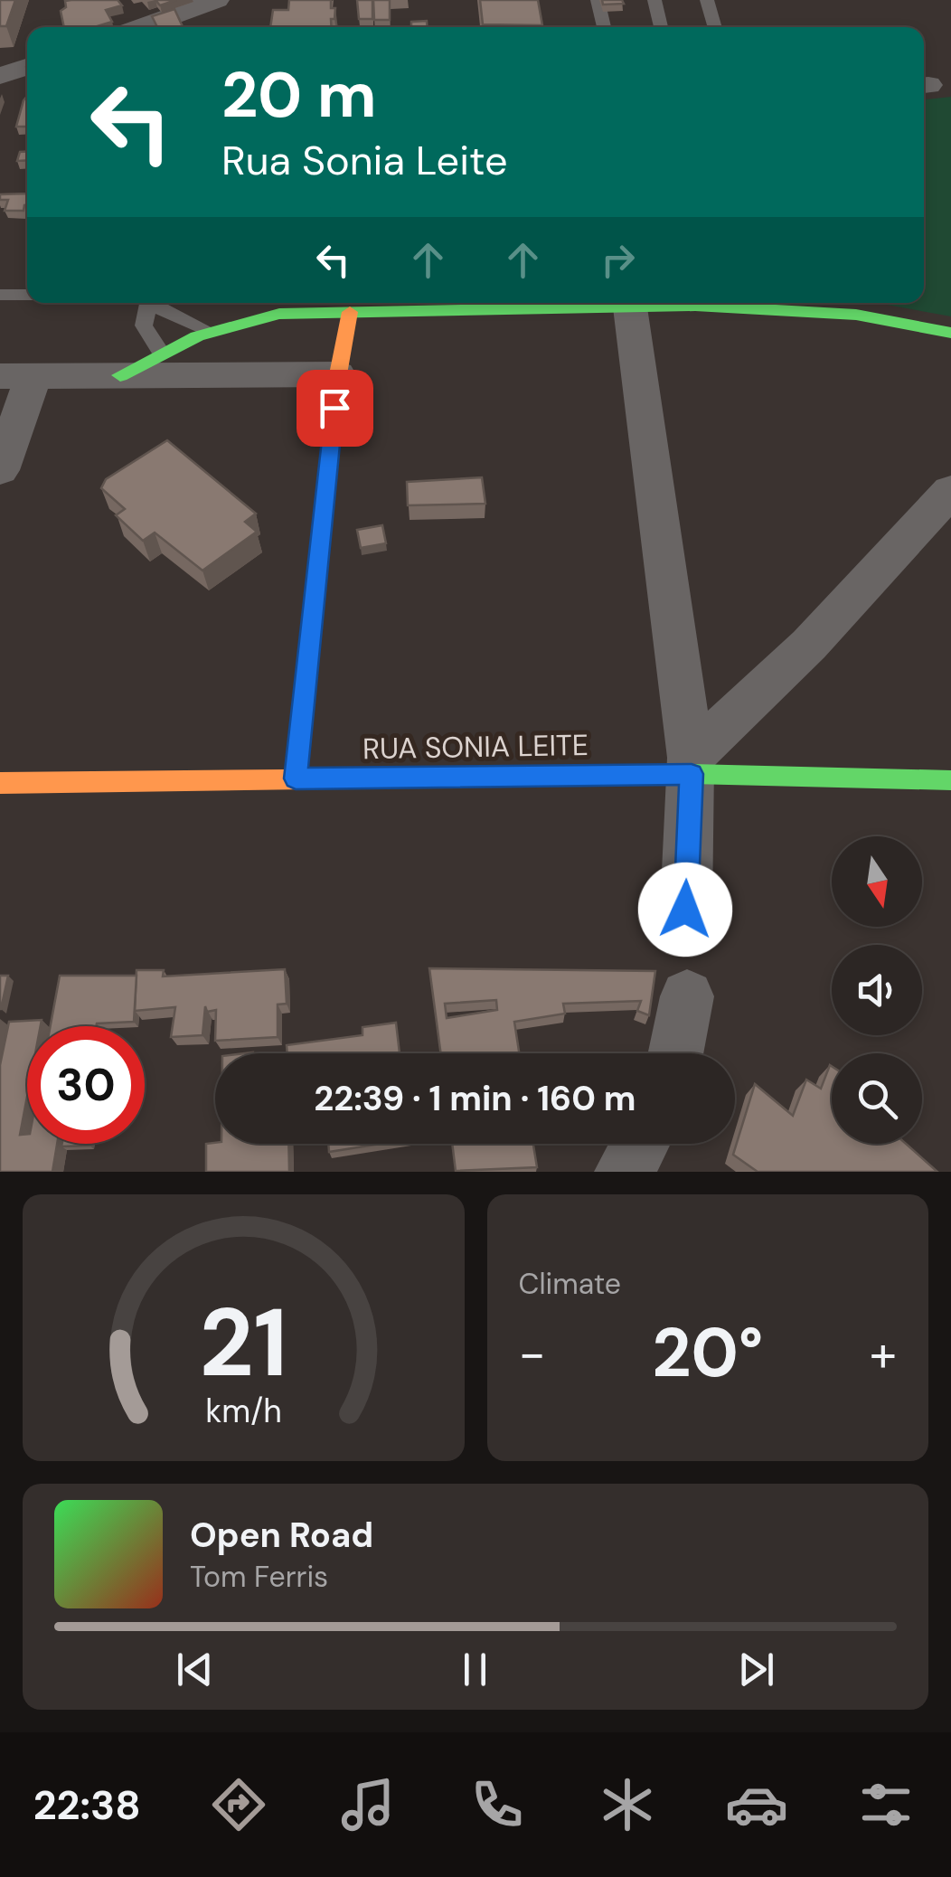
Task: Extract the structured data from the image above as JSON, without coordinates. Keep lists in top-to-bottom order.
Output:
{
  "streets": {
    "street": ["RUA SONIA LEITE"]
  },
  "north": "bottom",
  "page": {
    "turn": ["20 m", "Rua Sonia Leite"],
    "limit": "30",
    "trip": "22:39 · 1 min · 160 m",
    "tile": "Climate",
    "heat": ["−", "20°", "+"],
    "song": ["Open Road", "Tom Ferris"],
    "tabs": "22:38",
    "gauge": ["21", "km/h"]
  }
}
